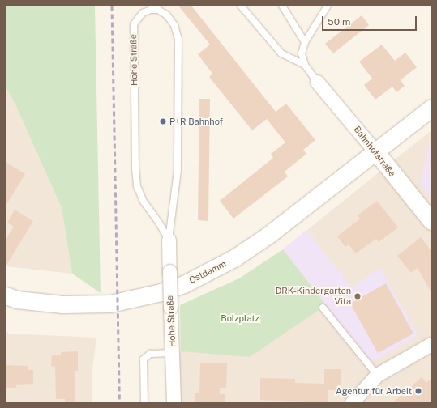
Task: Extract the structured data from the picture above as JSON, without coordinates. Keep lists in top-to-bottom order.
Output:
{
  "streets": {
    "street": ["Hohe Straße", "Bahnhofstraße", "Ostdamm"]
  },
  "crossings": [
    ["Bahnhofstraße", "Ostdamm"]
  ],
  "parks": ["Bolzplatz"],
  "places": ["P+R Bahnhof", "DRK-Kindergarten Vita", "Agentur für Arbeit"],
  "scale_bar": "50 m"
}
